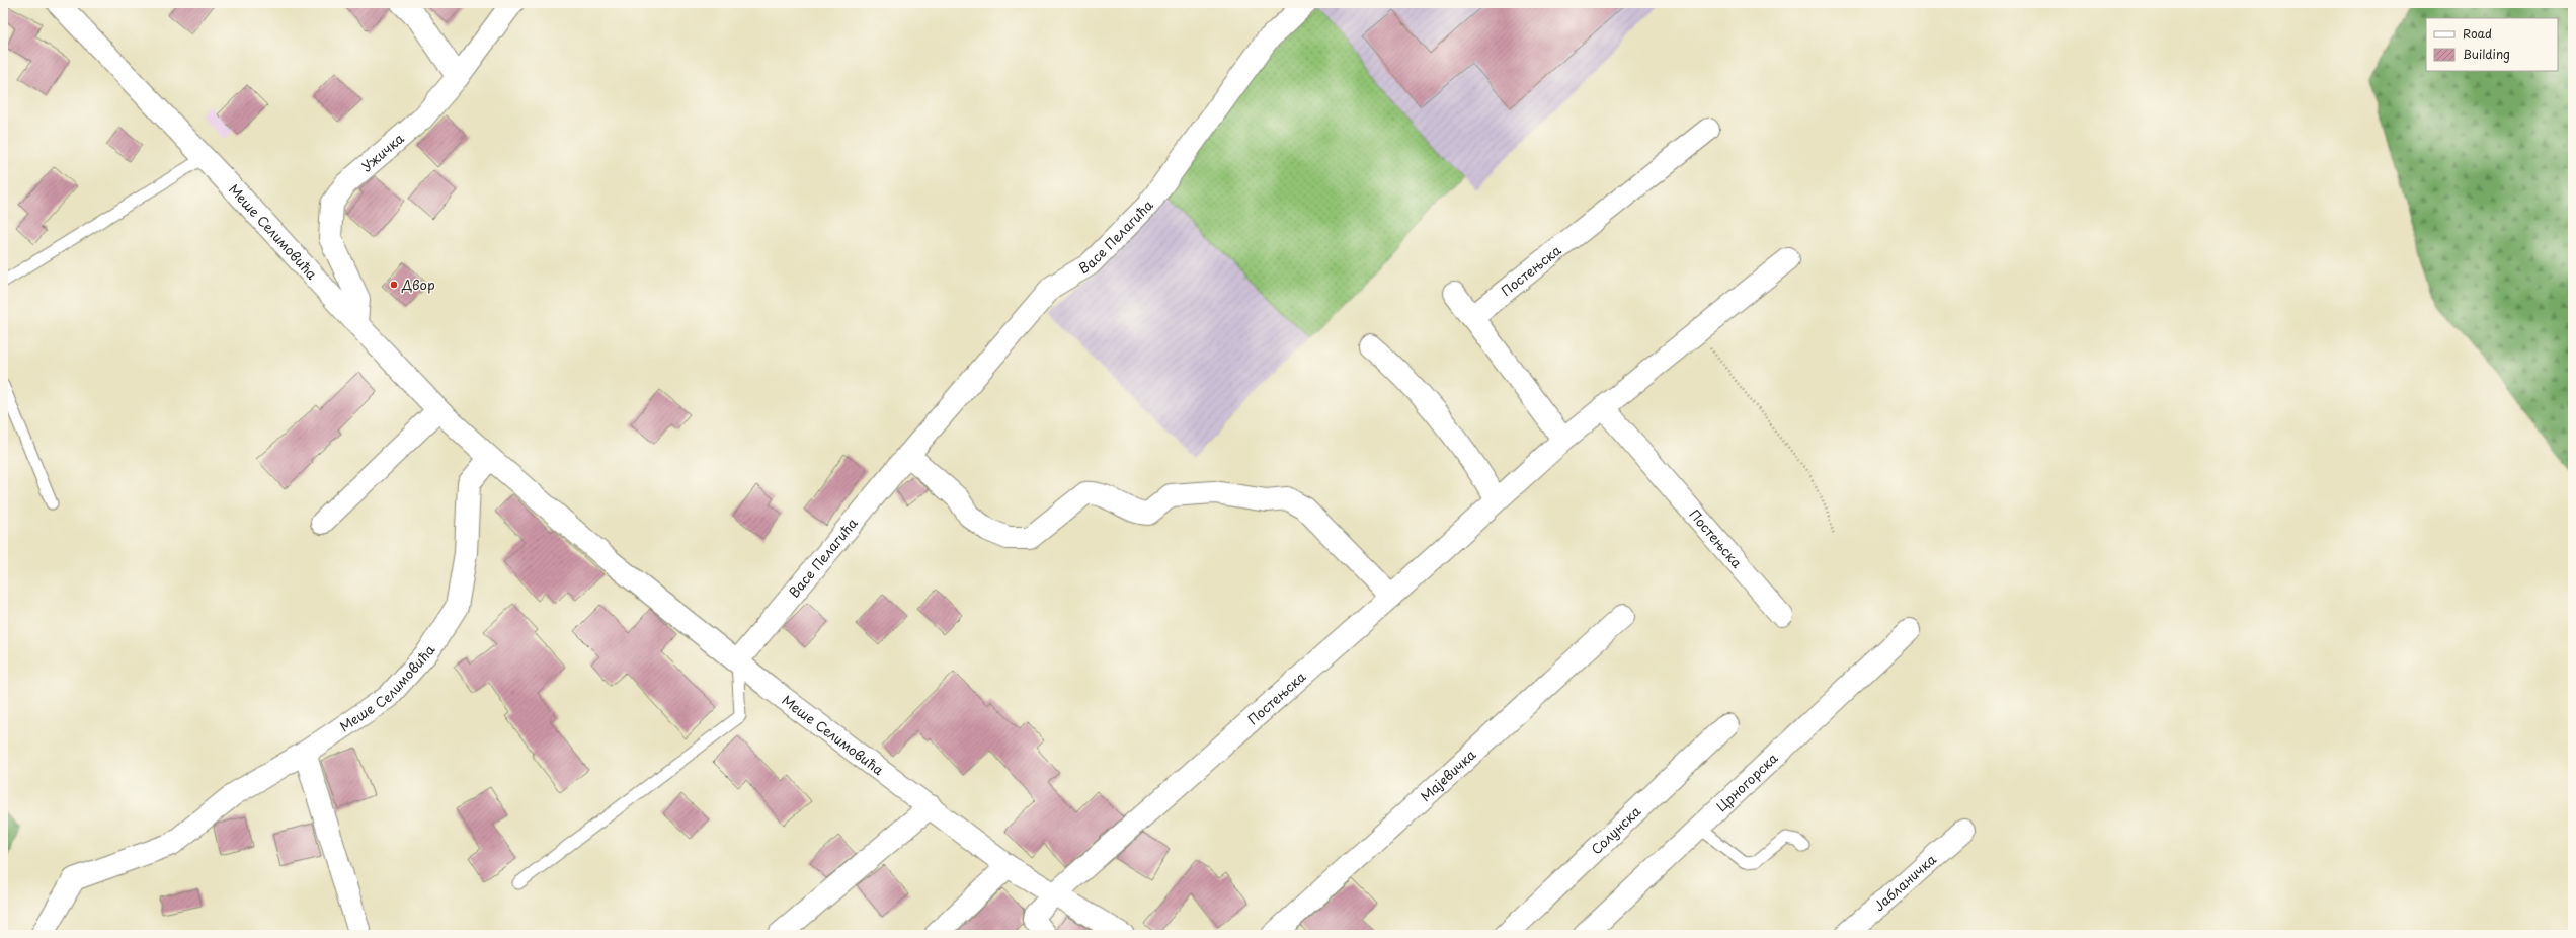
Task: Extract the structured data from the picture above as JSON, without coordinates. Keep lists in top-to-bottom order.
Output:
{
  "streets": {
    "street": [
      "Ужичка",
      "Меше Селимовића",
      "Васе Пелагића",
      "Постењска",
      "Мајевичка",
      "Црногорска",
      "Солунска",
      "Јабланичка"
    ]
  },
  "crossings": [
    ["Ужичка", "Меше Селимовића"],
    ["Меше Селимовића", "Васе Пелагића"],
    ["Меше Селимовића", "Постењска"]
  ],
  "places": ["Двор"],
  "legend": ["Road", "Building"]
}
